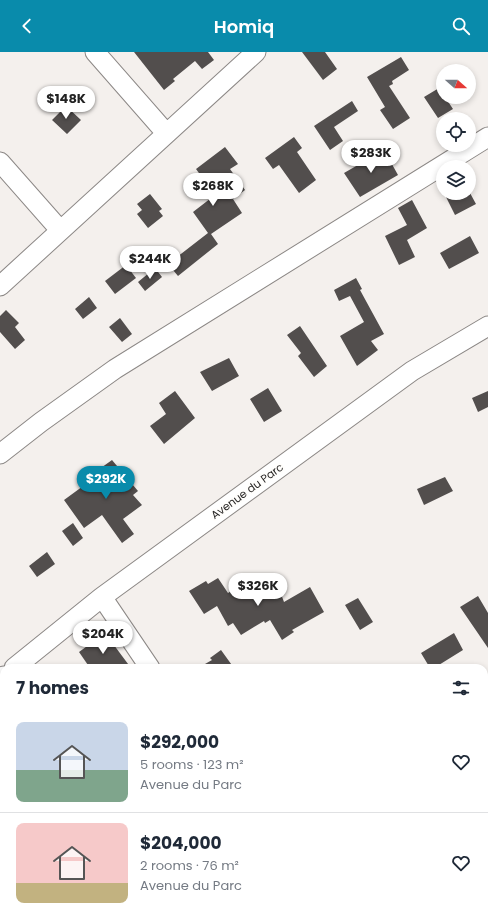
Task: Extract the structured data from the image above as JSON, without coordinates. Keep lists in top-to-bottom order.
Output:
{
  "streets": {
    "street": ["Avenue du Parc"]
  },
  "north": "right",
  "page": {
    "header": "Homiq",
    "price": [
      "$148K",
      "$283K",
      "$268K",
      "$244K",
      "$292K",
      "$326K",
      "$204K"
    ],
    "heading": "7 homes",
    "list": [
      {
        "name": "$292,000",
        "note": "5 rooms · 123 m² · Avenue du Parc"
      },
      {
        "name": "$204,000",
        "note": "2 rooms · 76 m² · Avenue du Parc"
      }
    ]
  }
}
